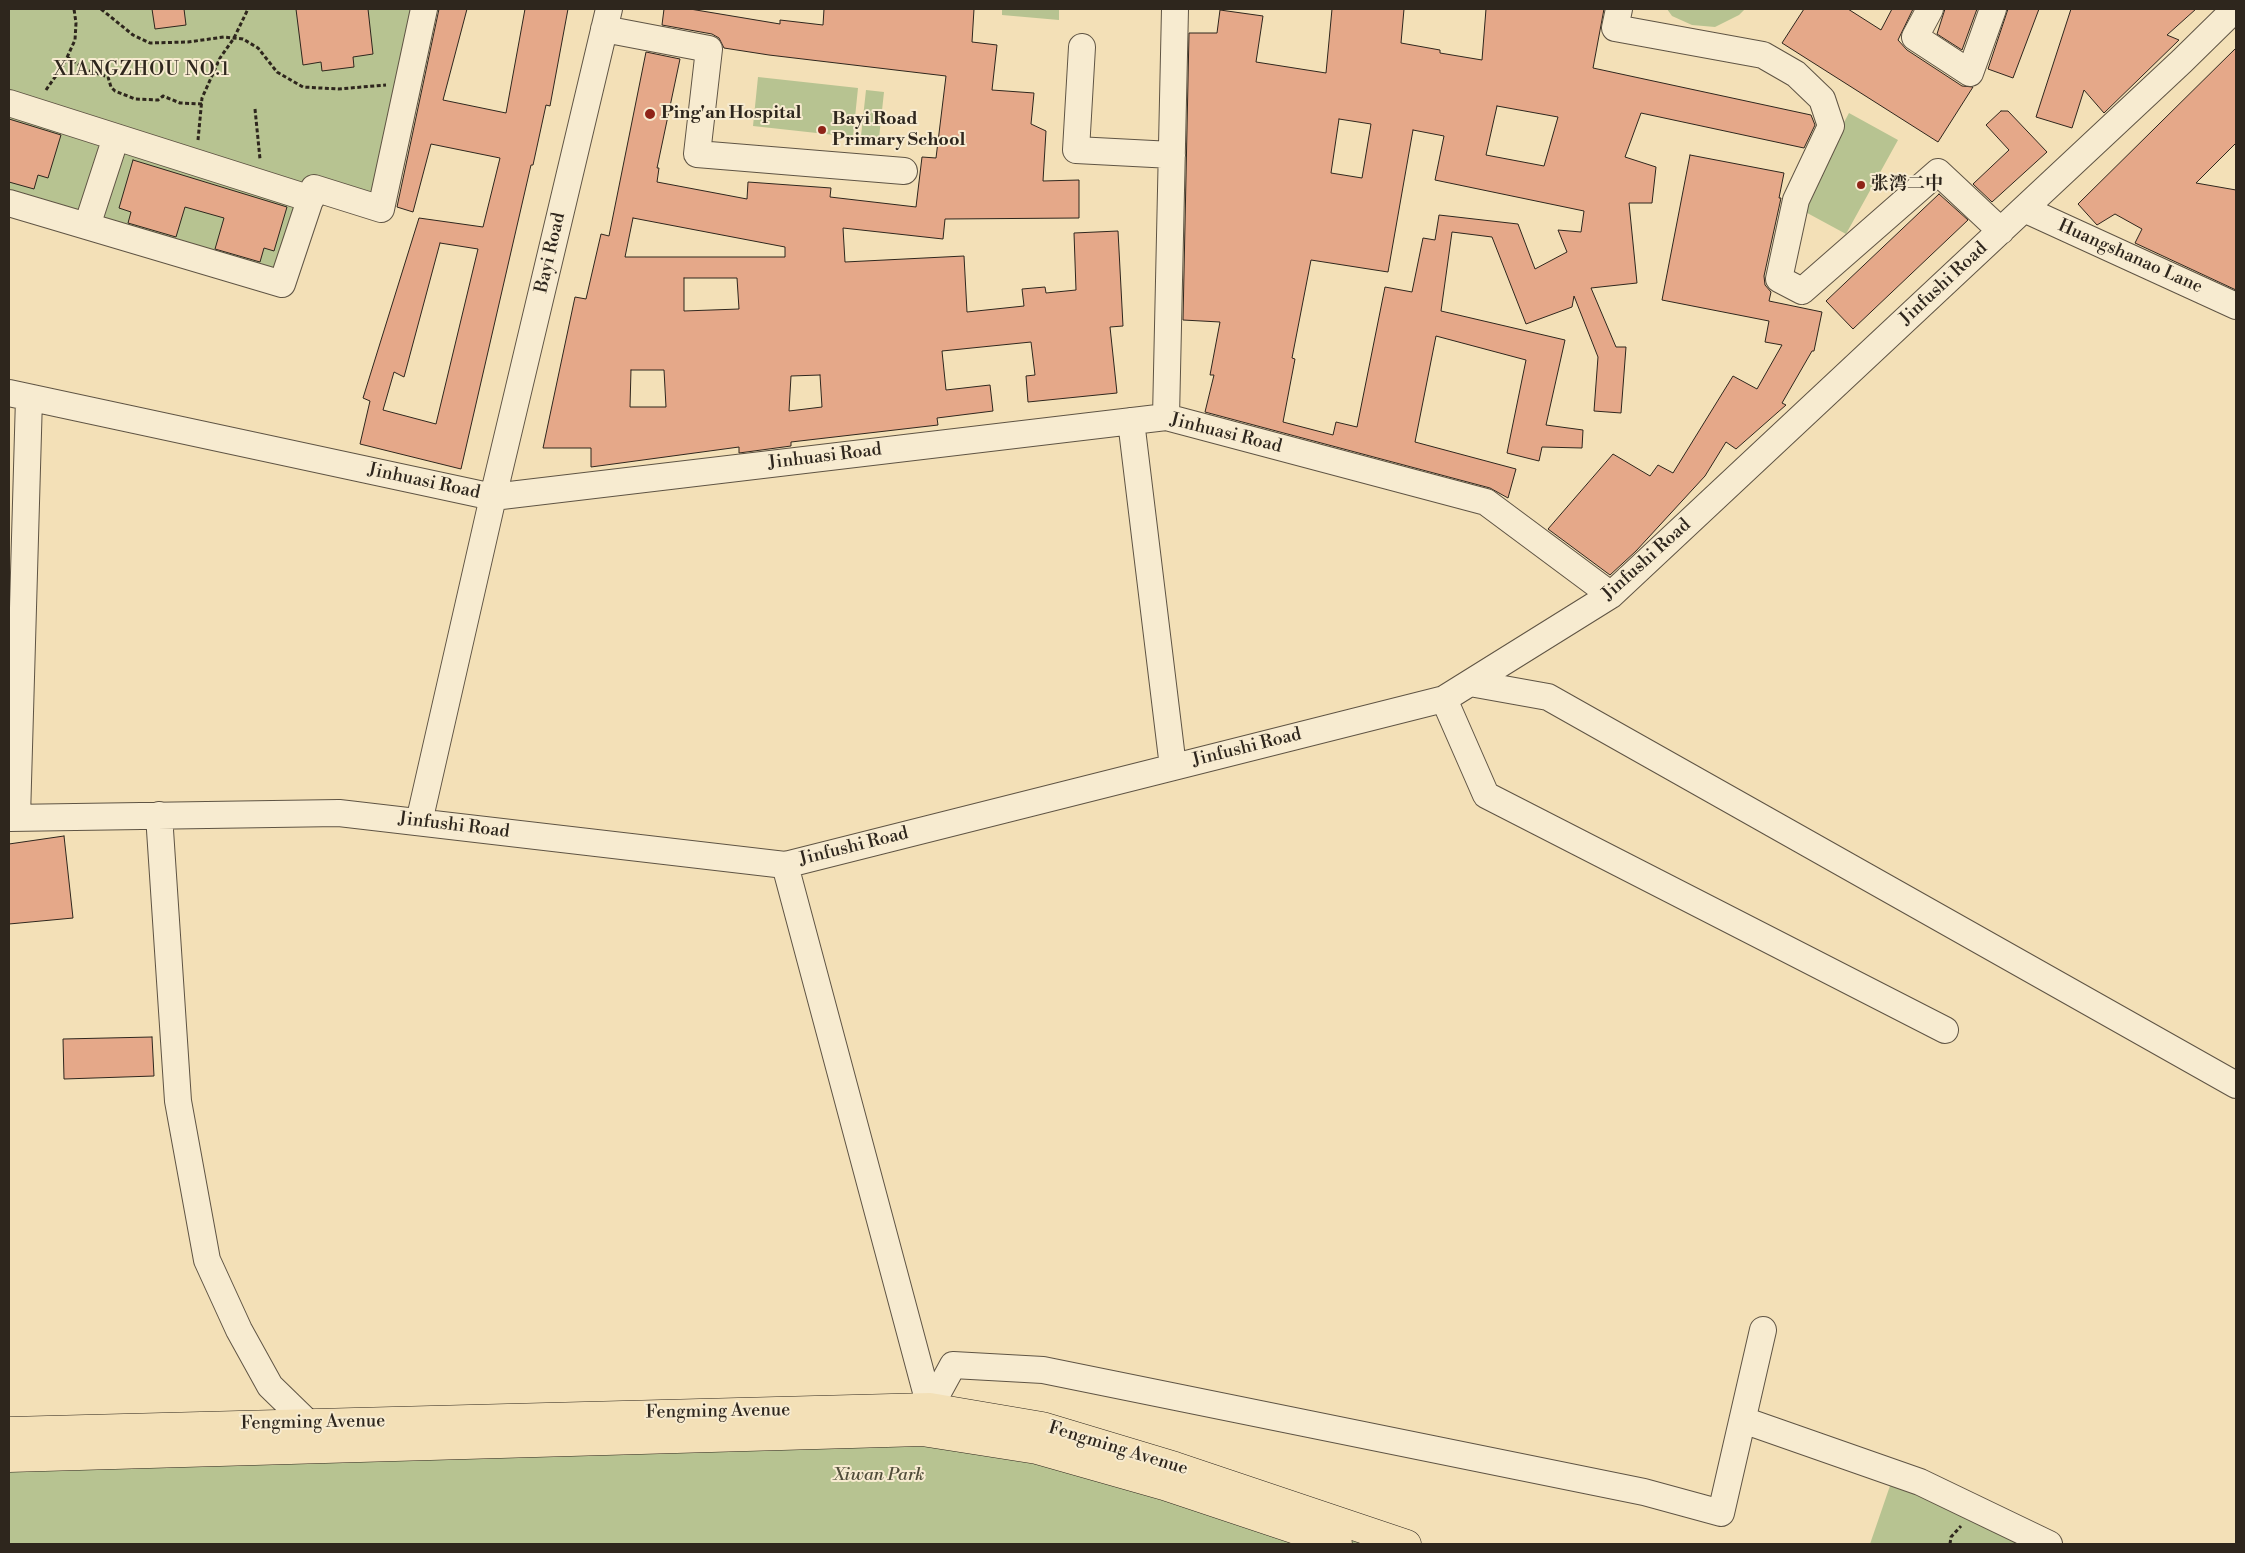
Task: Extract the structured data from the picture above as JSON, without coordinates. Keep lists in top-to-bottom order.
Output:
{
  "streets": {
    "main road": ["Fengming Avenue"],
    "street": [
      "Bayi Road",
      "Huangshanao Lane",
      "Jinfushi Road",
      "Jinhuasi Road"
    ]
  },
  "crossings": [
    ["Bayi Road", "Jinfushi Road"],
    ["Bayi Road", "Jinhuasi Road"],
    ["Huangshanao Lane", "Jinfushi Road"],
    ["Jinfushi Road", "Jinhuasi Road"]
  ],
  "districts": ["XIANGZHOU NO.1"],
  "parks": ["Xiwan Park"],
  "places": ["Ping'an Hospital", "Bayi Road Primary School", "张湾二中"]
}
